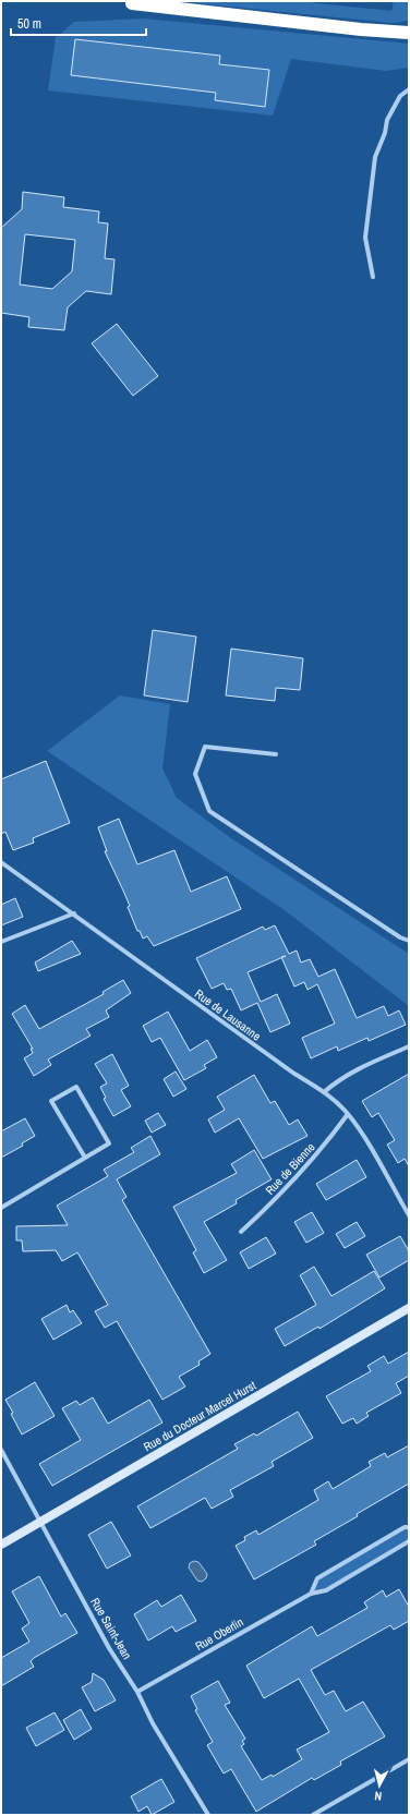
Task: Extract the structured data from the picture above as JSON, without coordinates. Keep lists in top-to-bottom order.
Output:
{
  "streets": {
    "street": [
      "Rue de Lausanne",
      "Rue de Bienne",
      "Rue du Docteur Marcel Hurst",
      "Rue Saint-Jean",
      "Rue Oberlin"
    ]
  },
  "crossings": [
    ["Rue de Lausanne", "Rue de Bienne"],
    ["Rue du Docteur Marcel Hurst", "Rue Saint-Jean"],
    ["Rue Saint-Jean", "Rue Oberlin"]
  ],
  "scale_bar": "50 m",
  "north": "bottom"
}
